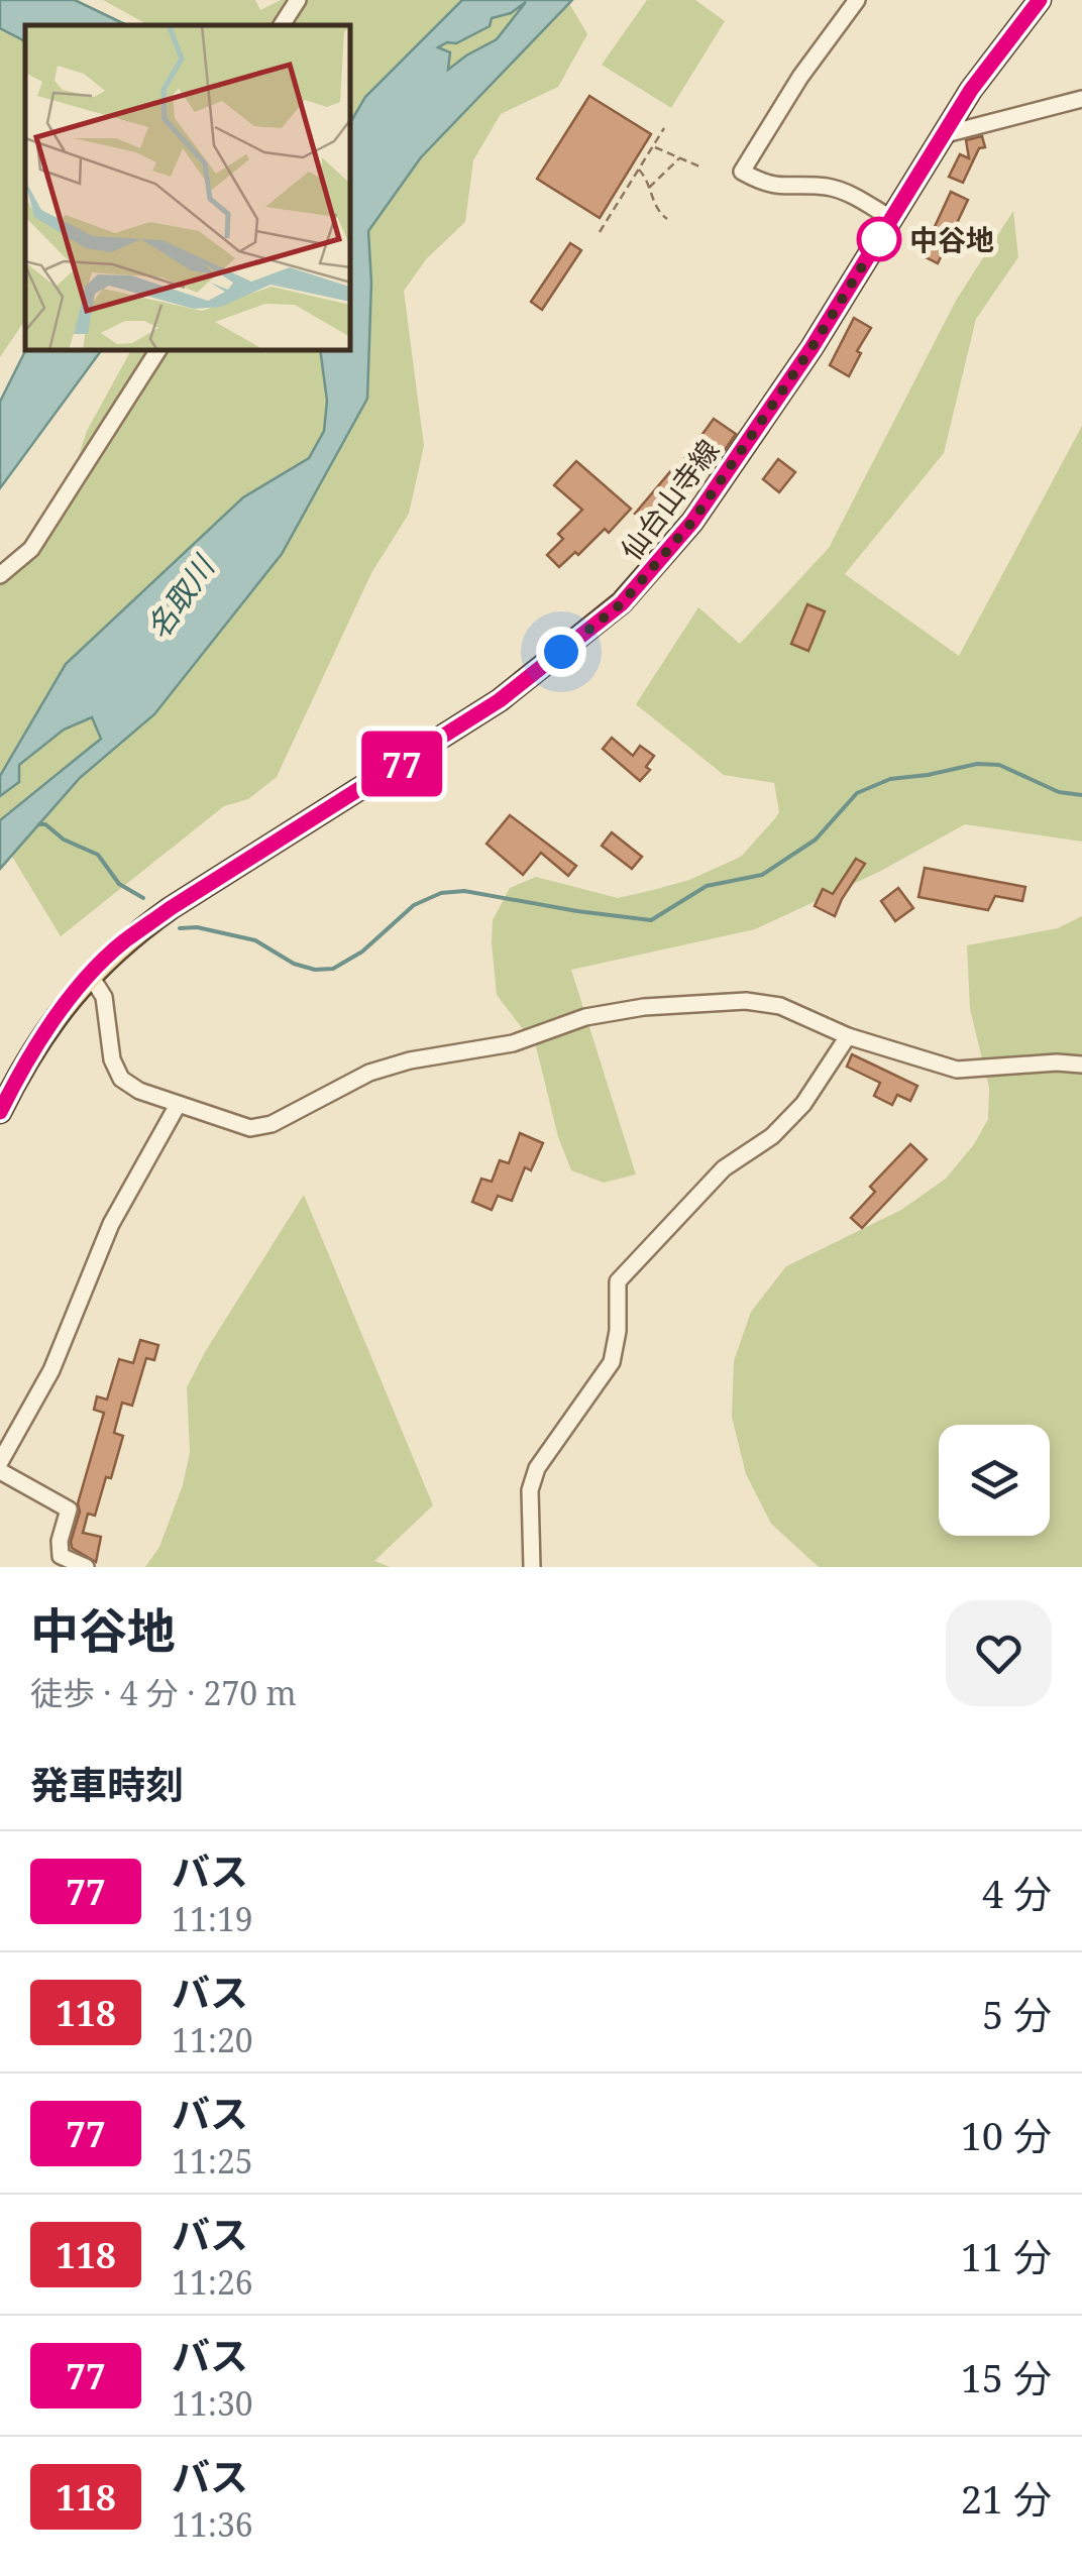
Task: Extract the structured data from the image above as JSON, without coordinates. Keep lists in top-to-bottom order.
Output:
{
  "streets": {
    "main road": ["仙台山寺線"]
  },
  "water": ["名取川"],
  "places": ["中谷地"],
  "lines": ["bus line 77"],
  "page": {
    "on_map": "77",
    "heading": [
      ["中谷地", "徒歩 · 4 分 · 270 m"],
      "発車時刻"
    ],
    "list": [
      {
        "mark": "77",
        "name": "バス",
        "note": "11:19",
        "value": "4 分"
      },
      {
        "mark": "118",
        "name": "バス",
        "note": "11:20",
        "value": "5 分"
      },
      {
        "mark": "77",
        "name": "バス",
        "note": "11:25",
        "value": "10 分"
      },
      {
        "mark": "118",
        "name": "バス",
        "note": "11:26",
        "value": "11 分"
      },
      {
        "mark": "77",
        "name": "バス",
        "note": "11:30",
        "value": "15 分"
      },
      {
        "mark": "118",
        "name": "バス",
        "note": "11:36",
        "value": "21 分"
      }
    ]
  }
}
